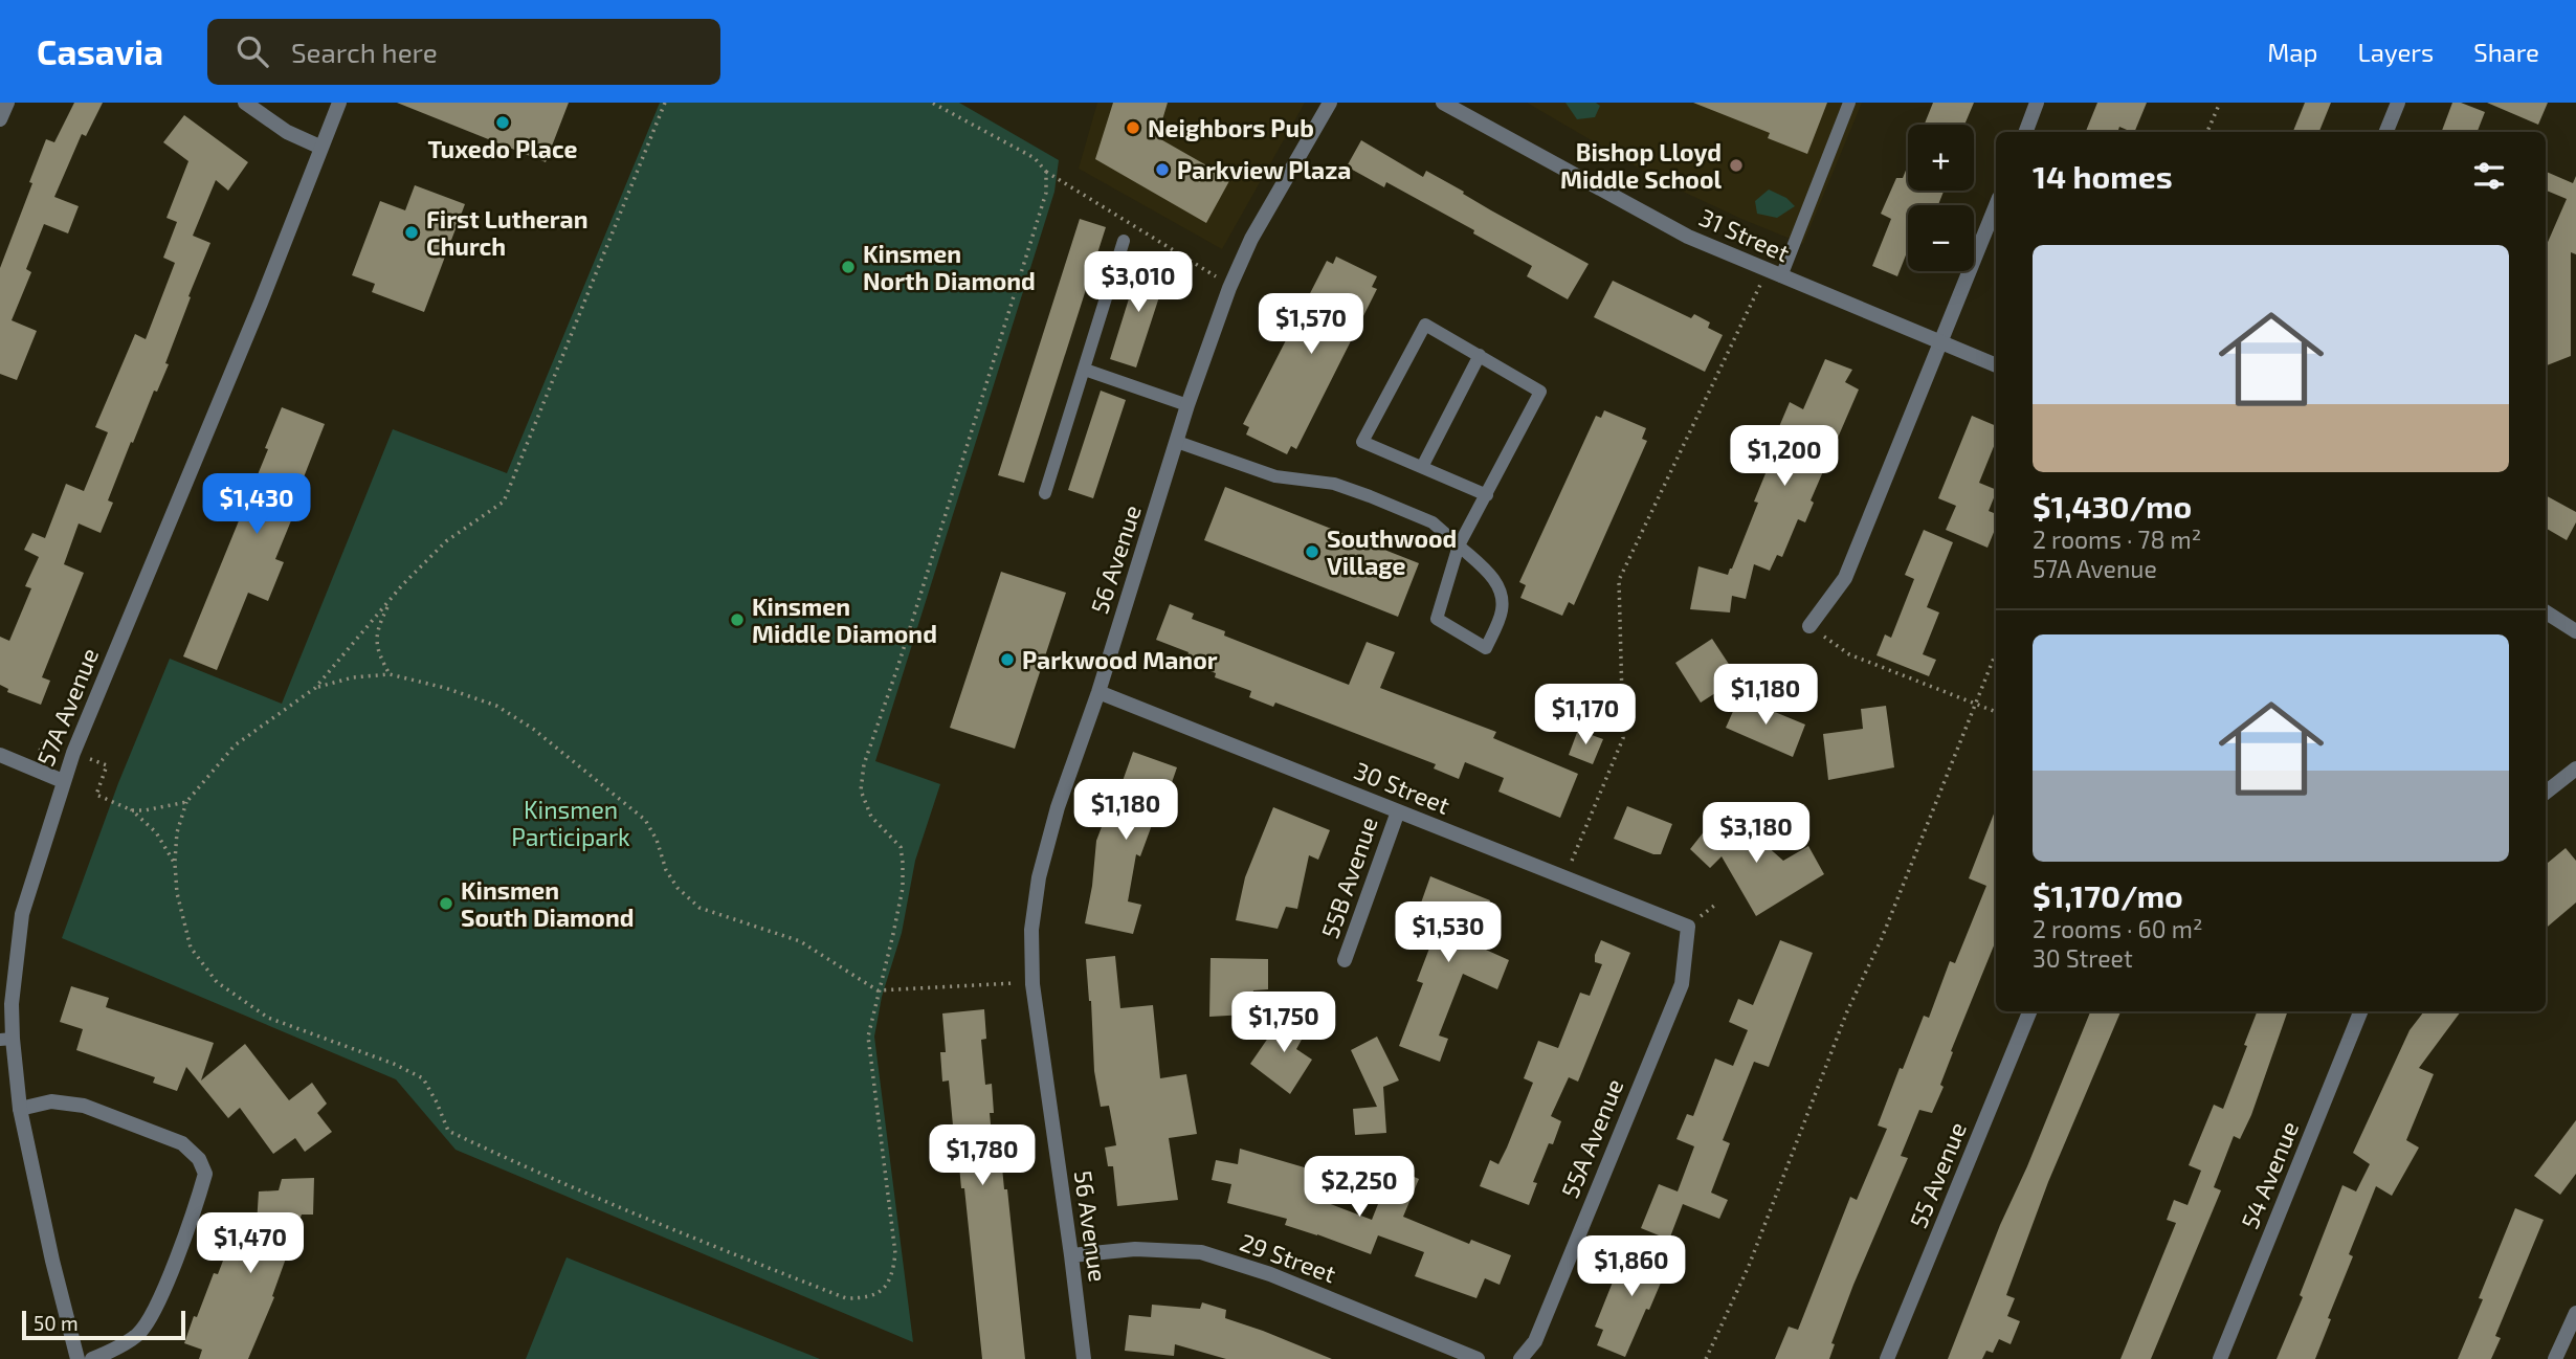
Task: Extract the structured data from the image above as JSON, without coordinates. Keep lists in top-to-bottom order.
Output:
{
  "streets": {
    "street": [
      "31 Street",
      "56 Avenue",
      "57A Avenue",
      "30 Street",
      "55B Avenue",
      "55A Avenue",
      "55 Avenue",
      "54 Avenue",
      "29 Street"
    ]
  },
  "crossings": [
    ["56 Avenue", "30 Street"],
    ["56 Avenue", "29 Street"],
    ["30 Street", "55B Avenue"],
    ["30 Street", "55A Avenue"]
  ],
  "parks": ["Kinsmen Participark"],
  "places": [
    "Tuxedo Place",
    "Neighbors Pub",
    "Bishop Lloyd Middle School",
    "Parkview Plaza",
    "First Lutheran Church",
    "Kinsmen North Diamond",
    "Southwood Village",
    "Kinsmen Middle Diamond",
    "Parkwood Manor",
    "Kinsmen South Diamond"
  ],
  "scale_bar": "50 m",
  "page": {
    "header": "Casavia",
    "search": "Search here",
    "nav": ["Map", "Layers", "Share"],
    "map_buttons": ["+", "−"],
    "heading": "14 homes",
    "list": [
      {
        "name": "$1,430/mo",
        "note": "2 rooms · 78 m² · 57A Avenue"
      },
      {
        "name": "$1,170/mo",
        "note": "2 rooms · 60 m² · 30 Street"
      }
    ],
    "price": [
      "$3,010",
      "$1,570",
      "$1,200",
      "$1,430",
      "$1,180",
      "$1,170",
      "$1,180",
      "$3,180",
      "$1,530",
      "$1,750",
      "$1,780",
      "$2,250",
      "$1,470",
      "$1,860"
    ],
    "scale": "50 m"
  }
}
